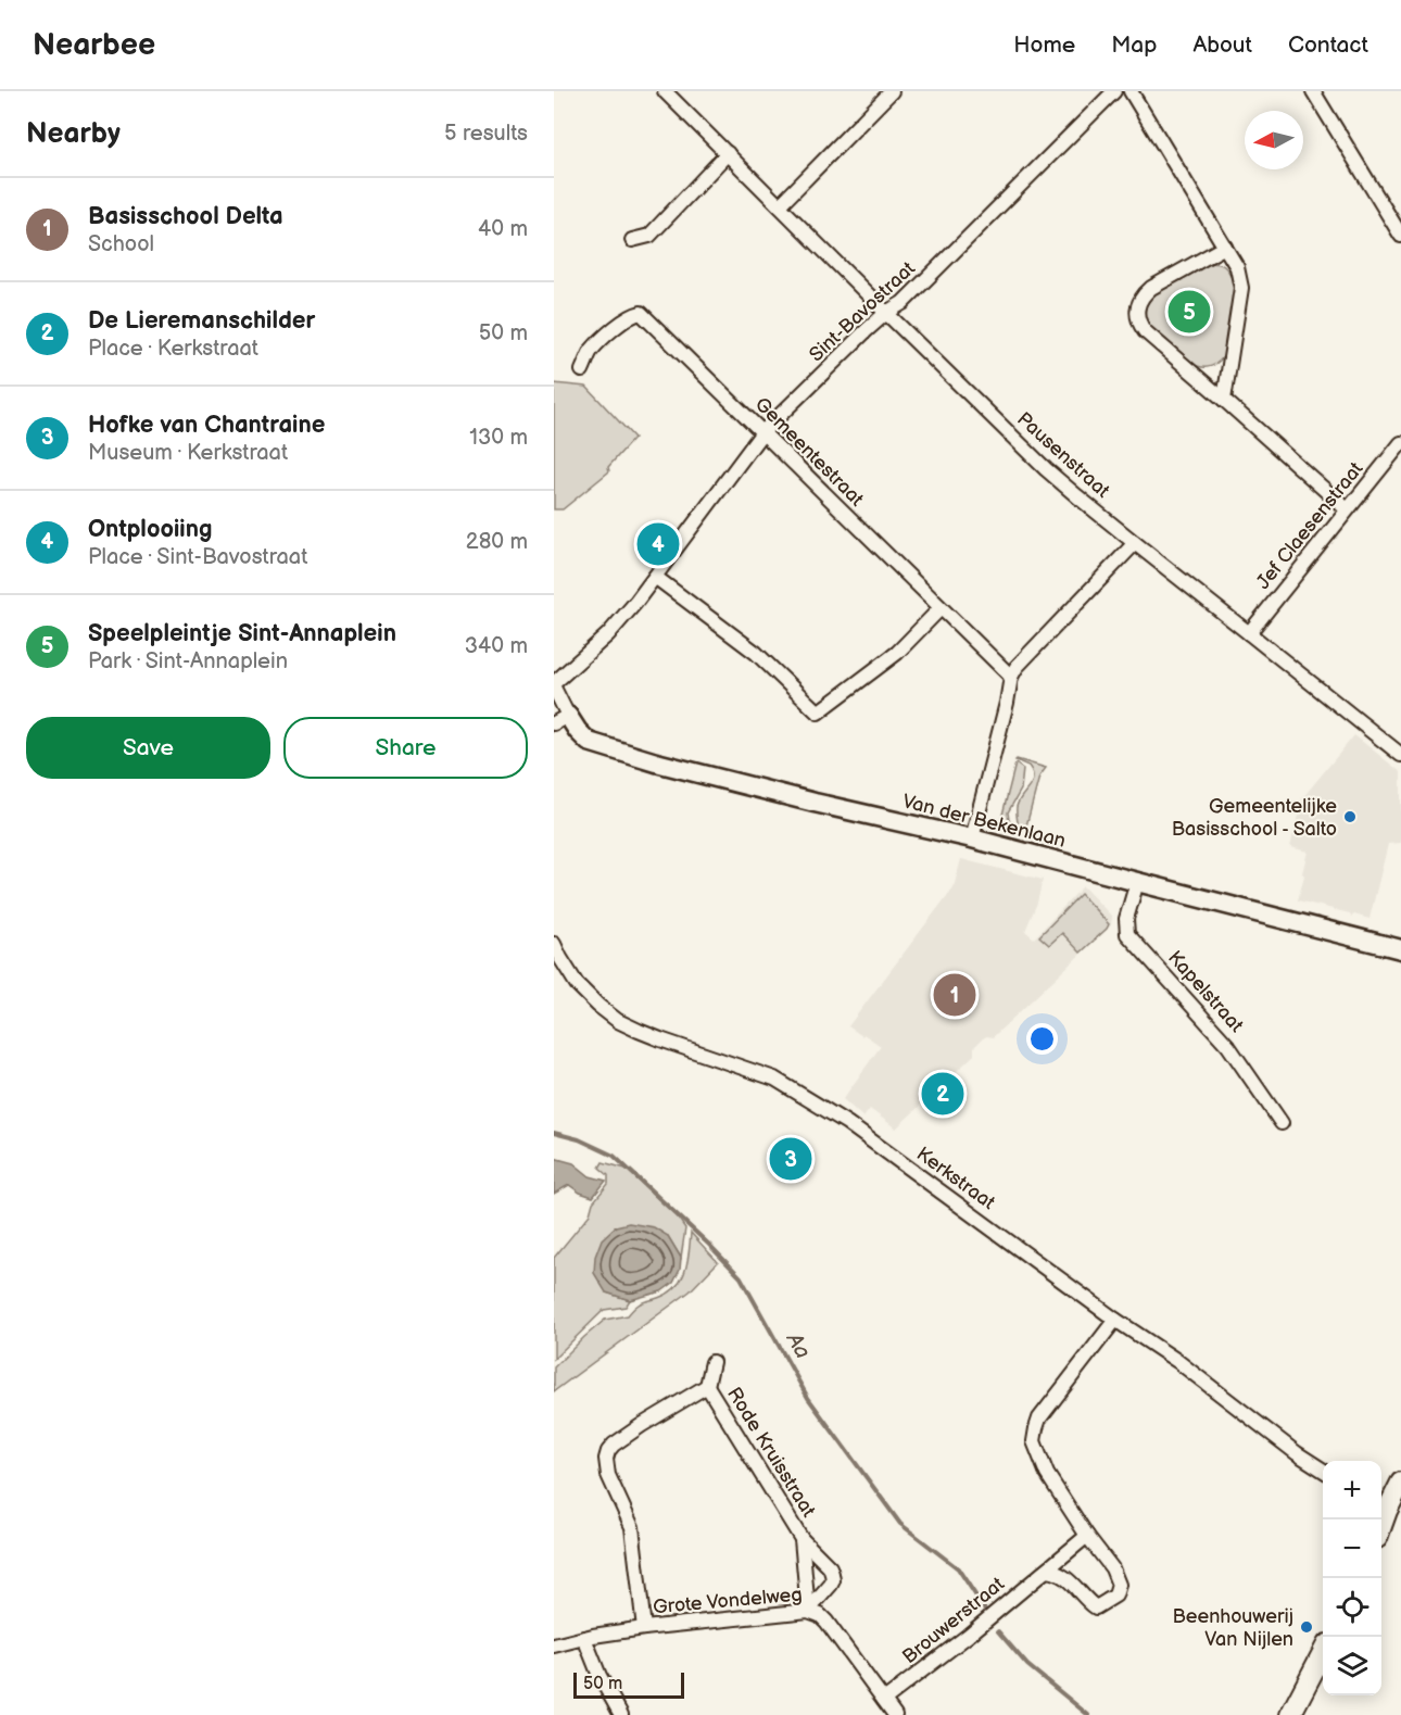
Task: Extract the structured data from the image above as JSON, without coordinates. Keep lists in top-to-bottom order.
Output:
{
  "streets": {
    "street": [
      "Sint-Bavostraat",
      "Gemeentestraat",
      "Pausenstraat",
      "Jef Claesenstraat",
      "Van der Bekenlaan",
      "Kapelstraat",
      "Kerkstraat",
      "Rode Kruisstraat",
      "Grote Vondelweg",
      "Brouwerstraat"
    ]
  },
  "crossings": [
    ["Sint-Bavostraat", "Gemeentestraat"],
    ["Sint-Bavostraat", "Pausenstraat"],
    ["Pausenstraat", "Jef Claesenstraat"],
    ["Van der Bekenlaan", "Kapelstraat"],
    ["Rode Kruisstraat", "Grote Vondelweg"],
    ["Grote Vondelweg", "Brouwerstraat"]
  ],
  "water": ["Aa"],
  "places": ["Gemeentelijke Basisschool - Salto", "Beenhouwerij Van Nijlen"],
  "scale_bar": "50 m",
  "north": "left",
  "page": {
    "header": "Nearbee",
    "nav": [
      "Home",
      "Map",
      "About",
      "Contact"
    ],
    "heading": ["Nearby", "5 results"],
    "list": [
      {
        "mark": "1",
        "name": "Basisschool Delta",
        "note": "School",
        "value": "40 m"
      },
      {
        "mark": "2",
        "name": "De Lieremanschilder",
        "note": "Place · Kerkstraat",
        "value": "50 m"
      },
      {
        "mark": "3",
        "name": "Hofke van Chantraine",
        "note": "Museum · Kerkstraat",
        "value": "130 m"
      },
      {
        "mark": "4",
        "name": "Ontplooiing",
        "note": "Place · Sint-Bavostraat",
        "value": "280 m"
      },
      {
        "mark": "5",
        "name": "Speelpleintje Sint-Annaplein",
        "note": "Park · Sint-Annaplein",
        "value": "340 m"
      }
    ],
    "pins": [
      "5",
      "4",
      "1",
      "2",
      "3"
    ],
    "buttons": ["Save", "Share"],
    "map_buttons": ["+", "−"],
    "scale": "50 m"
  }
}
